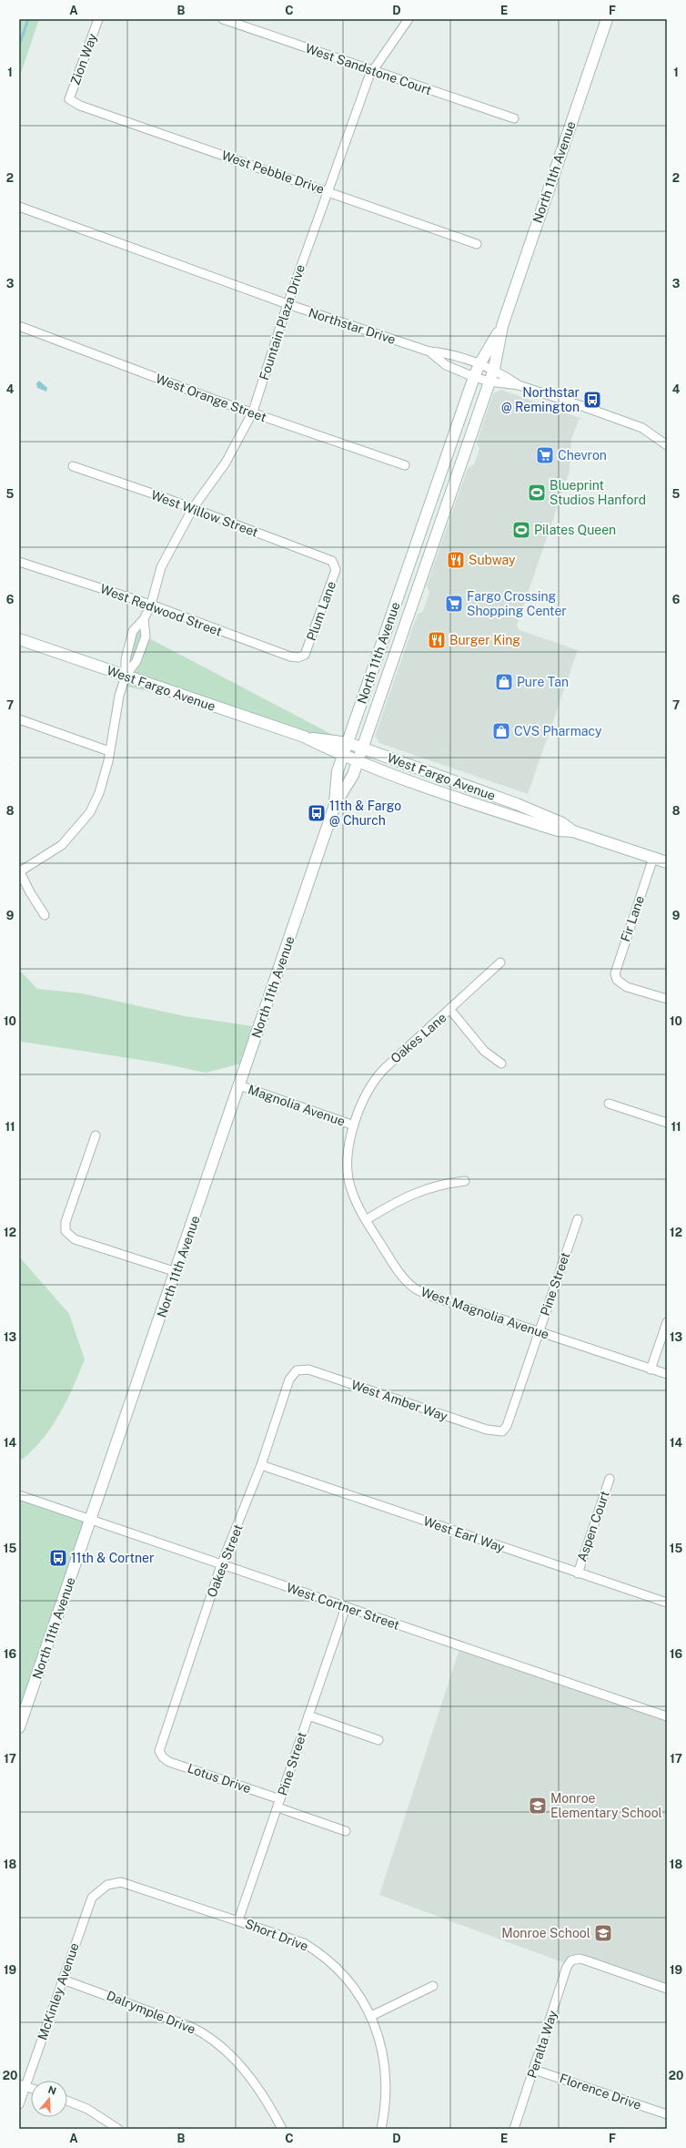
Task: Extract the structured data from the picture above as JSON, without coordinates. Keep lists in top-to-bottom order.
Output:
{
  "streets": {
    "main road": ["North 11th Avenue", "West Fargo Avenue"],
    "street": [
      "Zion Way",
      "West Sandstone Court",
      "West Pebble Drive",
      "Fountain Plaza Drive",
      "Northstar Drive",
      "West Orange Street",
      "West Willow Street",
      "West Redwood Street",
      "Plum Lane",
      "Fir Lane",
      "Oakes Lane",
      "Magnolia Avenue",
      "Pine Street",
      "West Magnolia Avenue",
      "West Amber Way",
      "Aspen Court",
      "West Earl Way",
      "Oakes Street",
      "West Cortner Street",
      "Lotus Drive",
      "Short Drive",
      "McKinley Avenue",
      "Dalrymple Drive",
      "Peralta Way",
      "Florence Drive"
    ]
  },
  "crossings": [
    ["Zion Way", "West Pebble Drive"],
    ["West Sandstone Court", "Fountain Plaza Drive"],
    ["West Pebble Drive", "Fountain Plaza Drive"],
    ["North 11th Avenue", "Northstar Drive"],
    ["North 11th Avenue", "West Fargo Avenue"],
    ["North 11th Avenue", "Magnolia Avenue"],
    ["North 11th Avenue", "West Cortner Street"],
    ["Fountain Plaza Drive", "Northstar Drive"],
    ["Fountain Plaza Drive", "West Orange Street"],
    ["Fountain Plaza Drive", "West Willow Street"],
    ["Fountain Plaza Drive", "West Redwood Street"],
    ["Fountain Plaza Drive", "West Fargo Avenue"],
    ["West Willow Street", "Plum Lane"],
    ["West Redwood Street", "Plum Lane"],
    ["West Fargo Avenue", "Fir Lane"],
    ["Oakes Lane", "Magnolia Avenue"],
    ["Oakes Lane", "West Magnolia Avenue"],
    ["Magnolia Avenue", "West Magnolia Avenue"],
    ["Pine Street", "West Magnolia Avenue"],
    ["Pine Street", "West Amber Way"],
    ["Pine Street", "West Cortner Street"],
    ["Pine Street", "Lotus Drive"],
    ["Pine Street", "Short Drive"],
    ["West Amber Way", "Oakes Street"],
    ["Aspen Court", "West Earl Way"],
    ["West Earl Way", "Oakes Street"],
    ["Oakes Street", "West Cortner Street"],
    ["Oakes Street", "Lotus Drive"],
    ["Short Drive", "McKinley Avenue"],
    ["McKinley Avenue", "Dalrymple Drive"],
    ["Peralta Way", "Florence Drive"]
  ],
  "places": {
    "bus stop": ["Northstar @ Remington", "11th & Fargo @ Church", "11th & Cortner"],
    "supermarket": ["Chevron", "Fargo Crossing Shopping Center"],
    "sports": ["Blueprint Studios Hanford", "Pilates Queen"],
    "restaurant": ["Subway", "Burger King"],
    "shop": ["Pure Tan", "CVS Pharmacy"],
    "school or university": ["Monroe Elementary School", "Monroe School"]
  },
  "north": "top",
  "grid": {
    "columns": [
      "A",
      "B",
      "C",
      "D",
      "E",
      "F"
    ],
    "rows": [
      "1",
      "2",
      "3",
      "4",
      "5",
      "6",
      "7",
      "8",
      "9",
      "10",
      "11",
      "12",
      "13",
      "14",
      "15",
      "16",
      "17",
      "18",
      "19",
      "20"
    ]
  }
}
